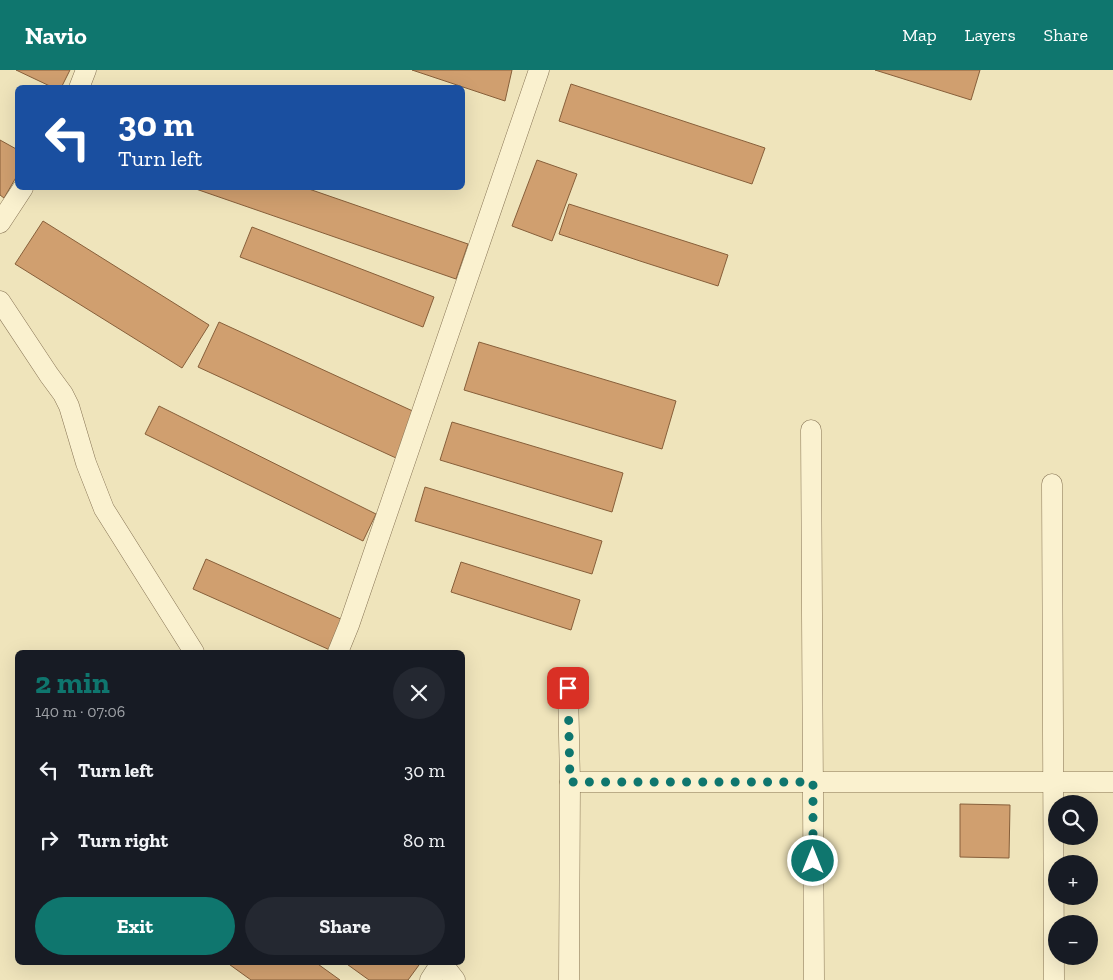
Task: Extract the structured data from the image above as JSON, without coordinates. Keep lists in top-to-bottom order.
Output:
{
  "page": {
    "header": "Navio",
    "nav": ["Map", "Layers", "Share"],
    "turn": ["30 m", "Turn left"],
    "heading": ["2 min", "140 m · 07:06"],
    "list": [
      {
        "name": "Turn left",
        "value": "30 m"
      },
      {
        "name": "Turn right",
        "value": "80 m"
      }
    ],
    "map_buttons": ["+", "−"],
    "buttons": ["Exit", "Share"]
  }
}
